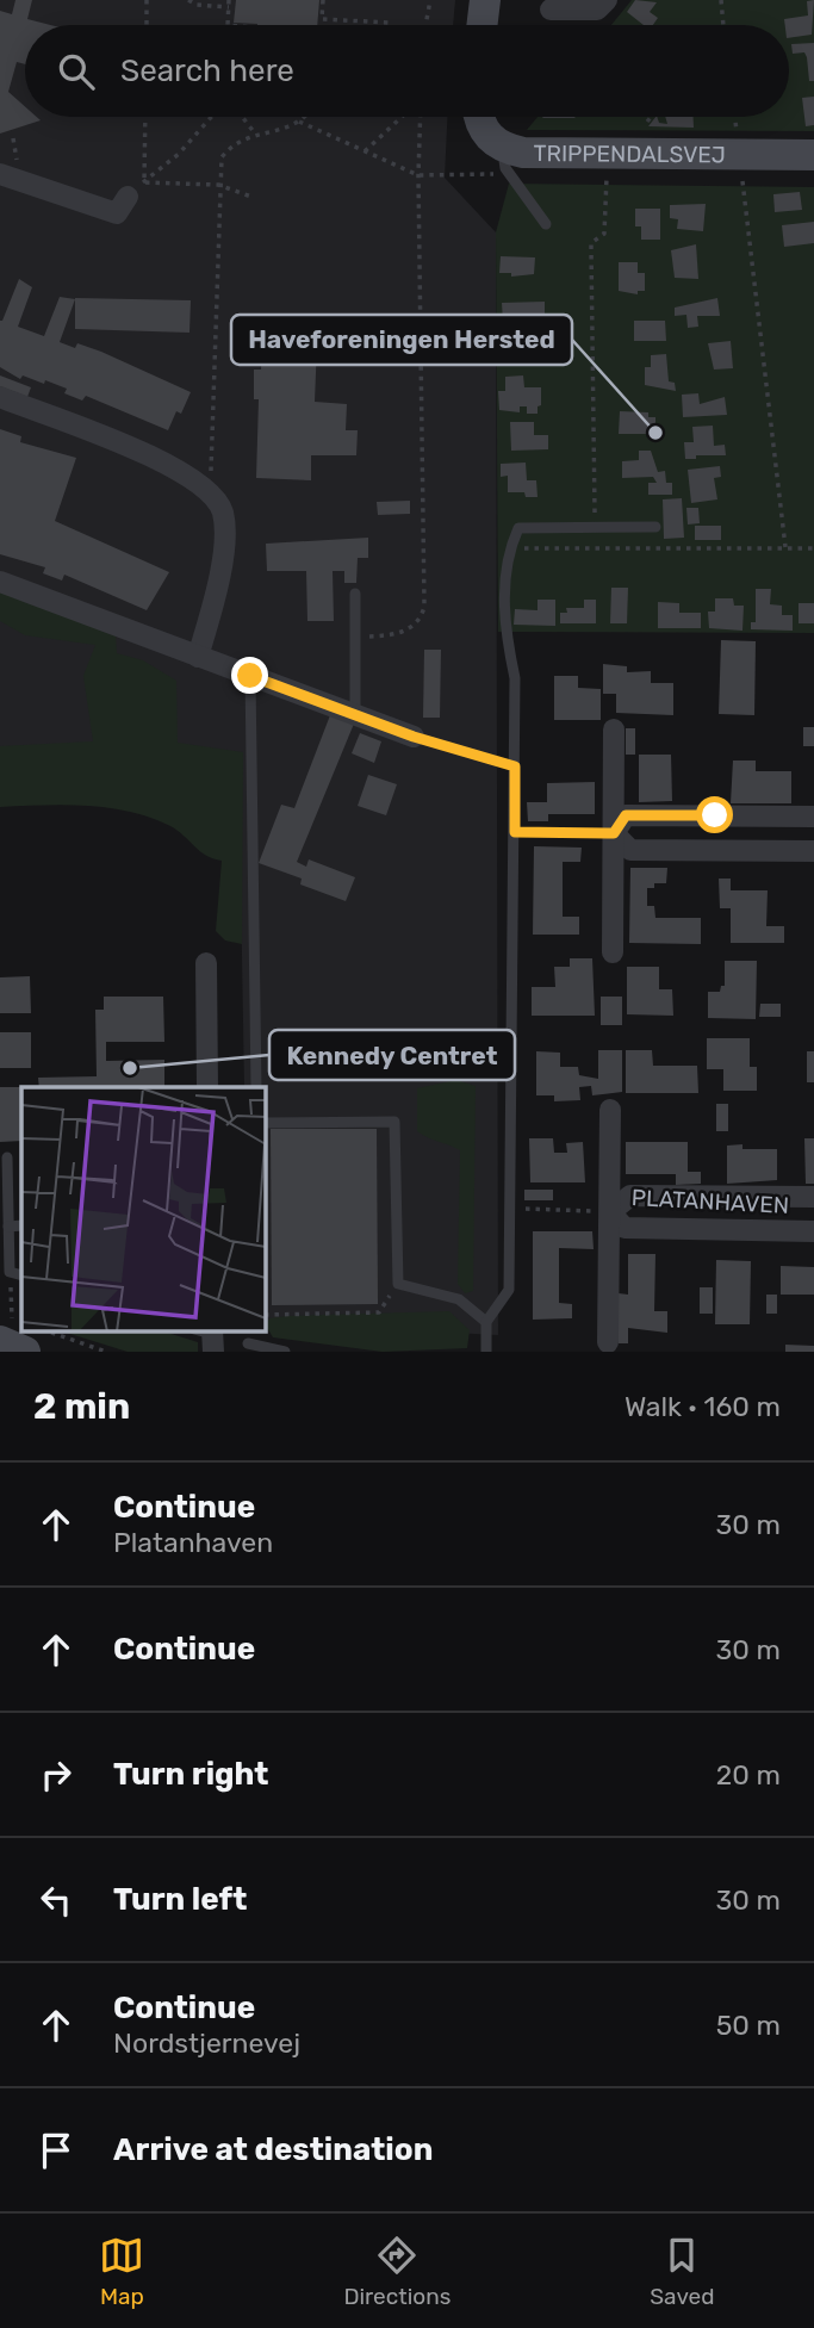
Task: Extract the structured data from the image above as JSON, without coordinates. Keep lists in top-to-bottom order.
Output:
{
  "streets": {
    "street": ["TRIPPENDALSVEJ", "PLATANHAVEN"]
  },
  "places": ["Haveforeningen Hersted", "Kennedy Centret"],
  "page": {
    "search": "Search here",
    "heading": ["2 min", "Walk · 160 m"],
    "list": [
      ["Continue", "Platanhaven", "30 m"],
      ["Continue", "30 m"],
      ["Turn right", "20 m"],
      ["Turn left", "30 m"],
      ["Continue", "Nordstjernevej", "50 m"],
      "Arrive at destination"
    ],
    "nav": ["Map", "Directions", "Saved"]
  }
}
